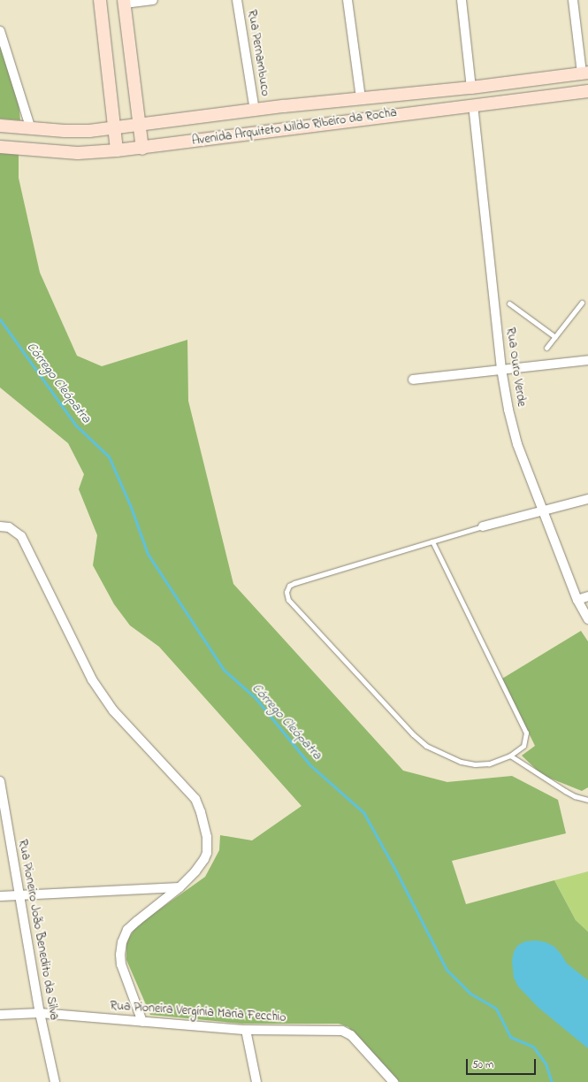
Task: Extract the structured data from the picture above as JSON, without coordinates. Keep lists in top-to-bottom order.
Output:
{
  "streets": {
    "main road": ["Avenida Arquiteto Nildo Ribeiro da Rocha"],
    "street": [
      "Rua Pernambuco",
      "Rua Ouro Verde",
      "Rua Pioneiro João Benedito da Silva",
      "Rua Pioneira Vergínia Maria Fecchio"
    ]
  },
  "crossings": [
    ["Rua Pernambuco", "Avenida Arquiteto Nildo Ribeiro da Rocha"],
    ["Avenida Arquiteto Nildo Ribeiro da Rocha", "Rua Ouro Verde"],
    ["Rua Pioneiro João Benedito da Silva", "Rua Pioneira Vergínia Maria Fecchio"]
  ],
  "water": ["Córrego Cleópatra"],
  "scale_bar": "50 m"
}
